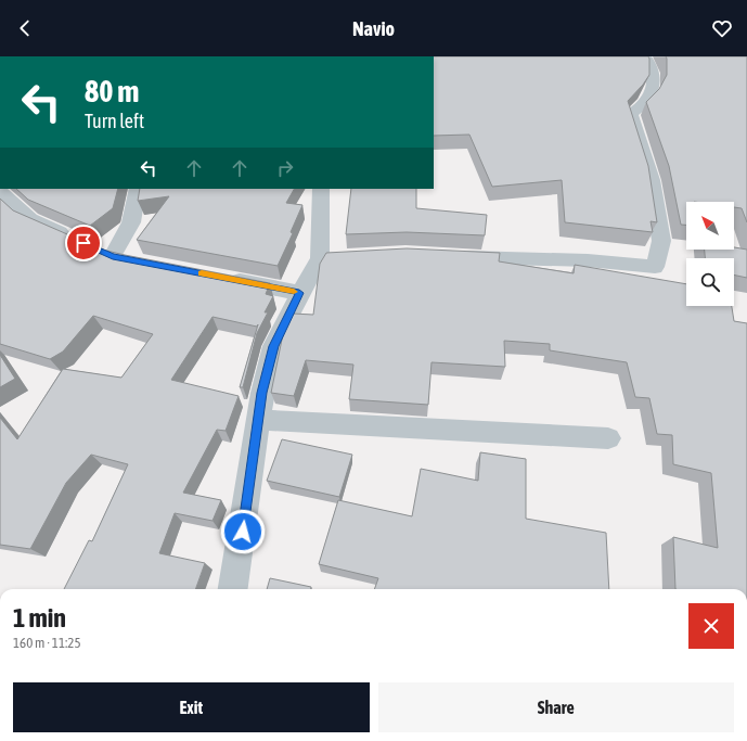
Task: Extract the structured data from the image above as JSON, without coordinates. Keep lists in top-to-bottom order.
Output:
{
  "north": "top left",
  "page": {
    "header": "Navio",
    "turn": ["80 m", "Turn left"],
    "heading": ["1 min", "160 m · 11:25"],
    "buttons": ["Exit", "Share"]
  }
}
